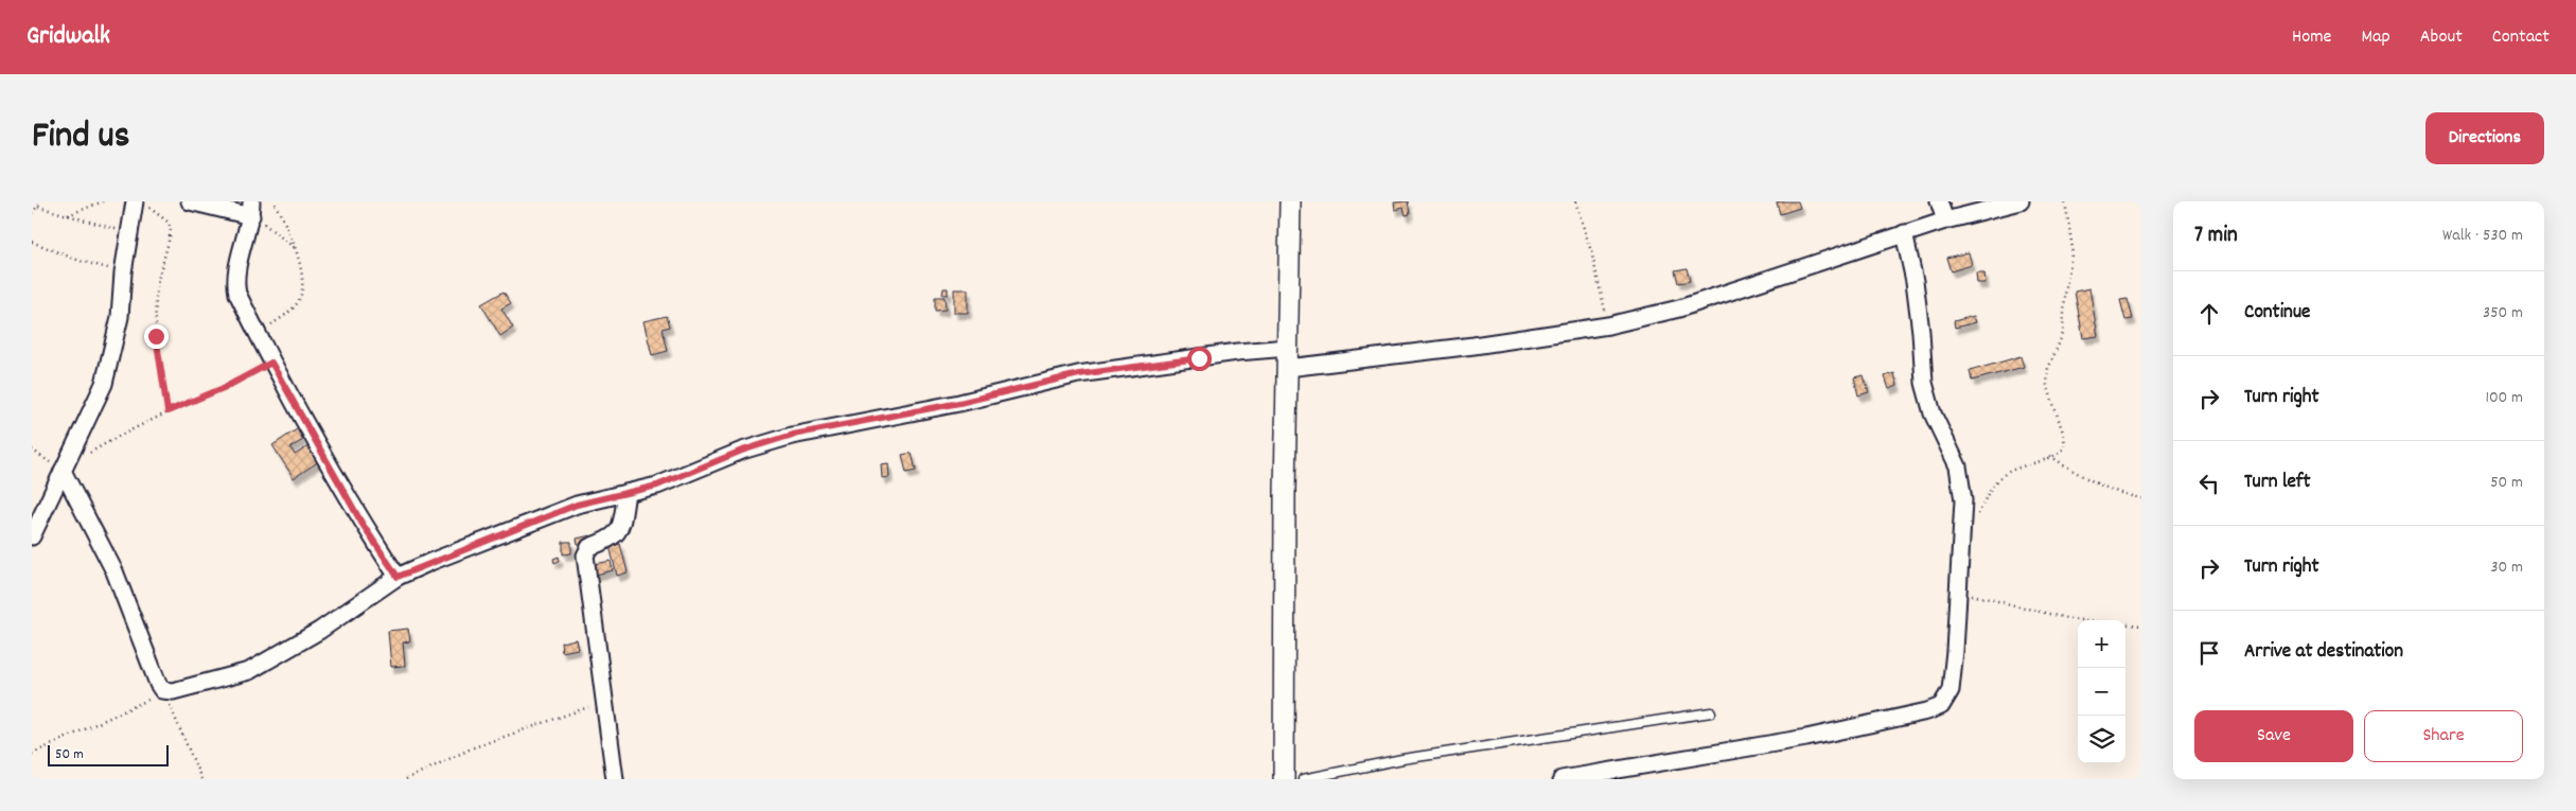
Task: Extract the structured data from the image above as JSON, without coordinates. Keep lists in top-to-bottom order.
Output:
{
  "scale_bar": "50 m",
  "page": {
    "header": "Gridwalk",
    "nav": [
      "Home",
      "Map",
      "About",
      "Contact"
    ],
    "title": "Find us",
    "buttons": [
      "Directions",
      ["Save", "Share"]
    ],
    "heading": ["7 min", "Walk · 530 m"],
    "list": [
      ["Continue", "350 m"],
      ["Turn right", "100 m"],
      ["Turn left", "50 m"],
      ["Turn right", "30 m"],
      "Arrive at destination"
    ],
    "map_buttons": ["+", "−"],
    "scale": "50 m"
  }
}
